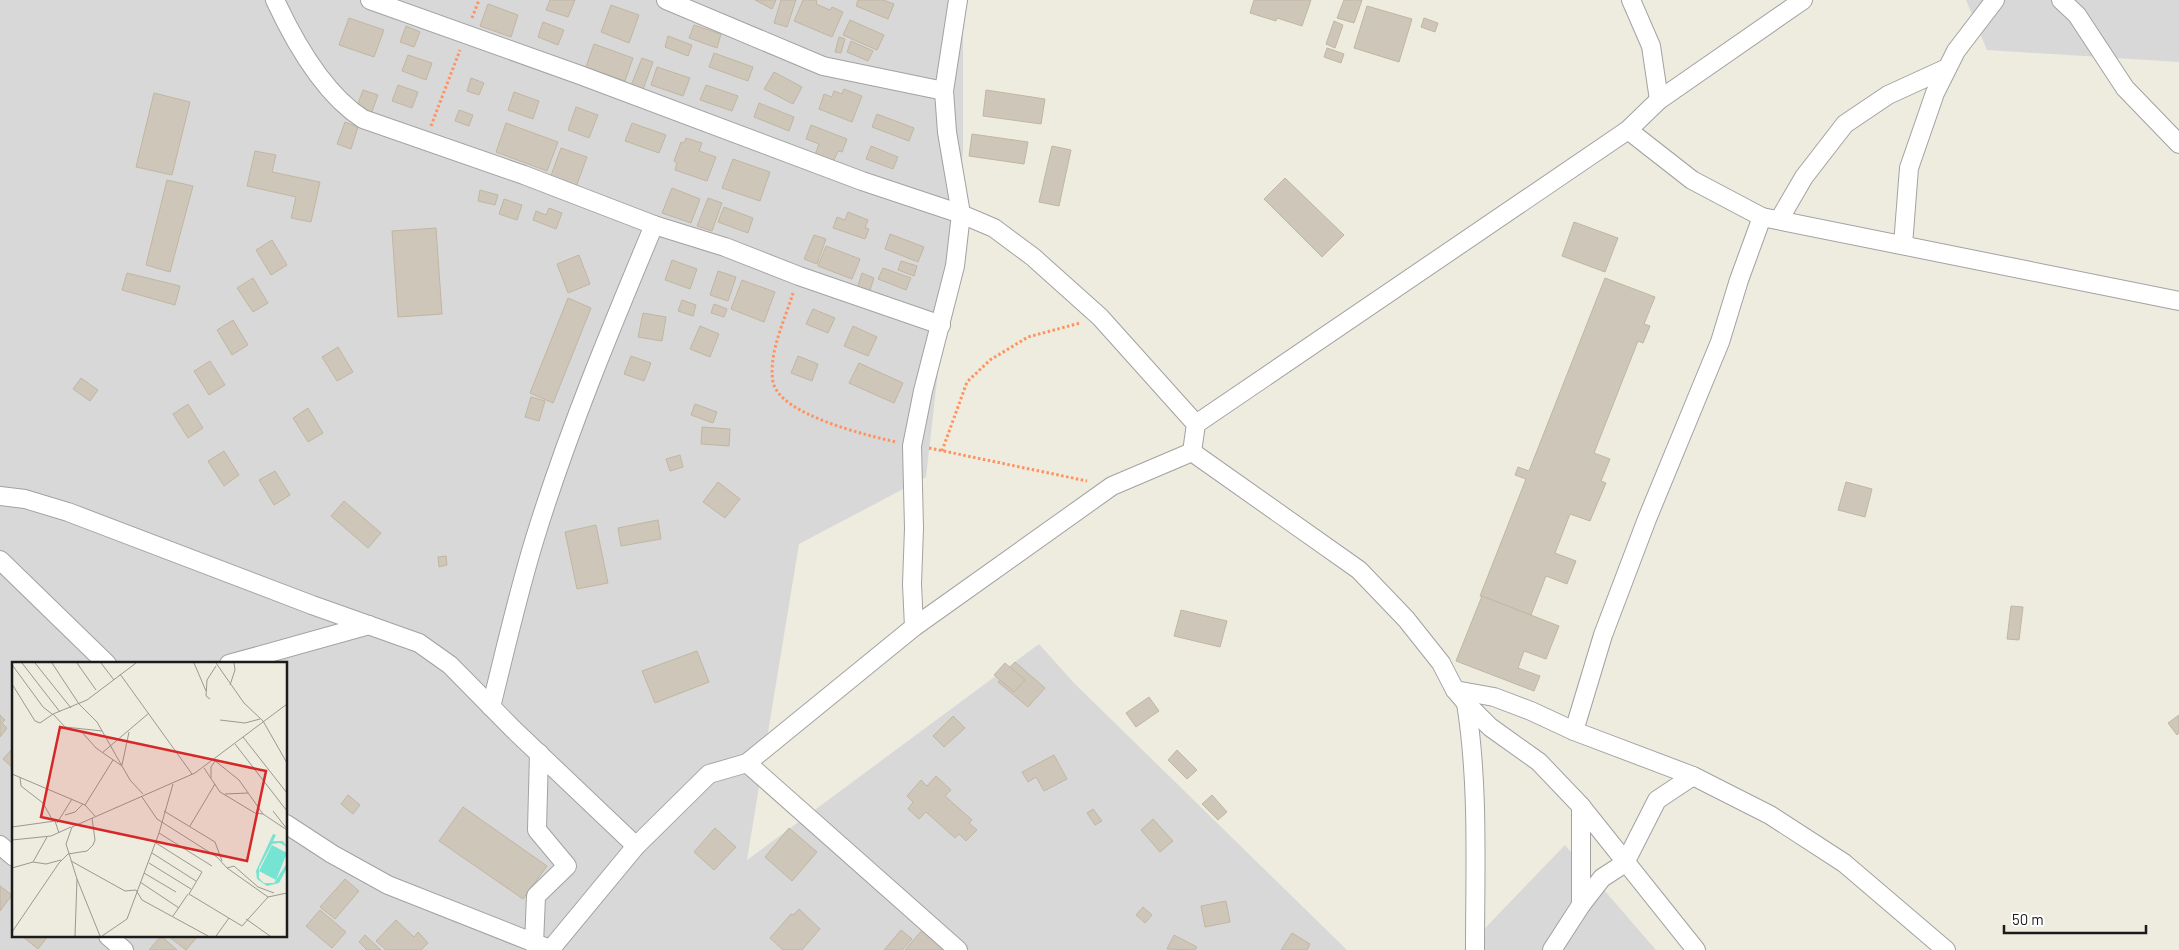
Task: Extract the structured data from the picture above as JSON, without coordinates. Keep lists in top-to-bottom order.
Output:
{
  "scale_bar": "50 m"
}
